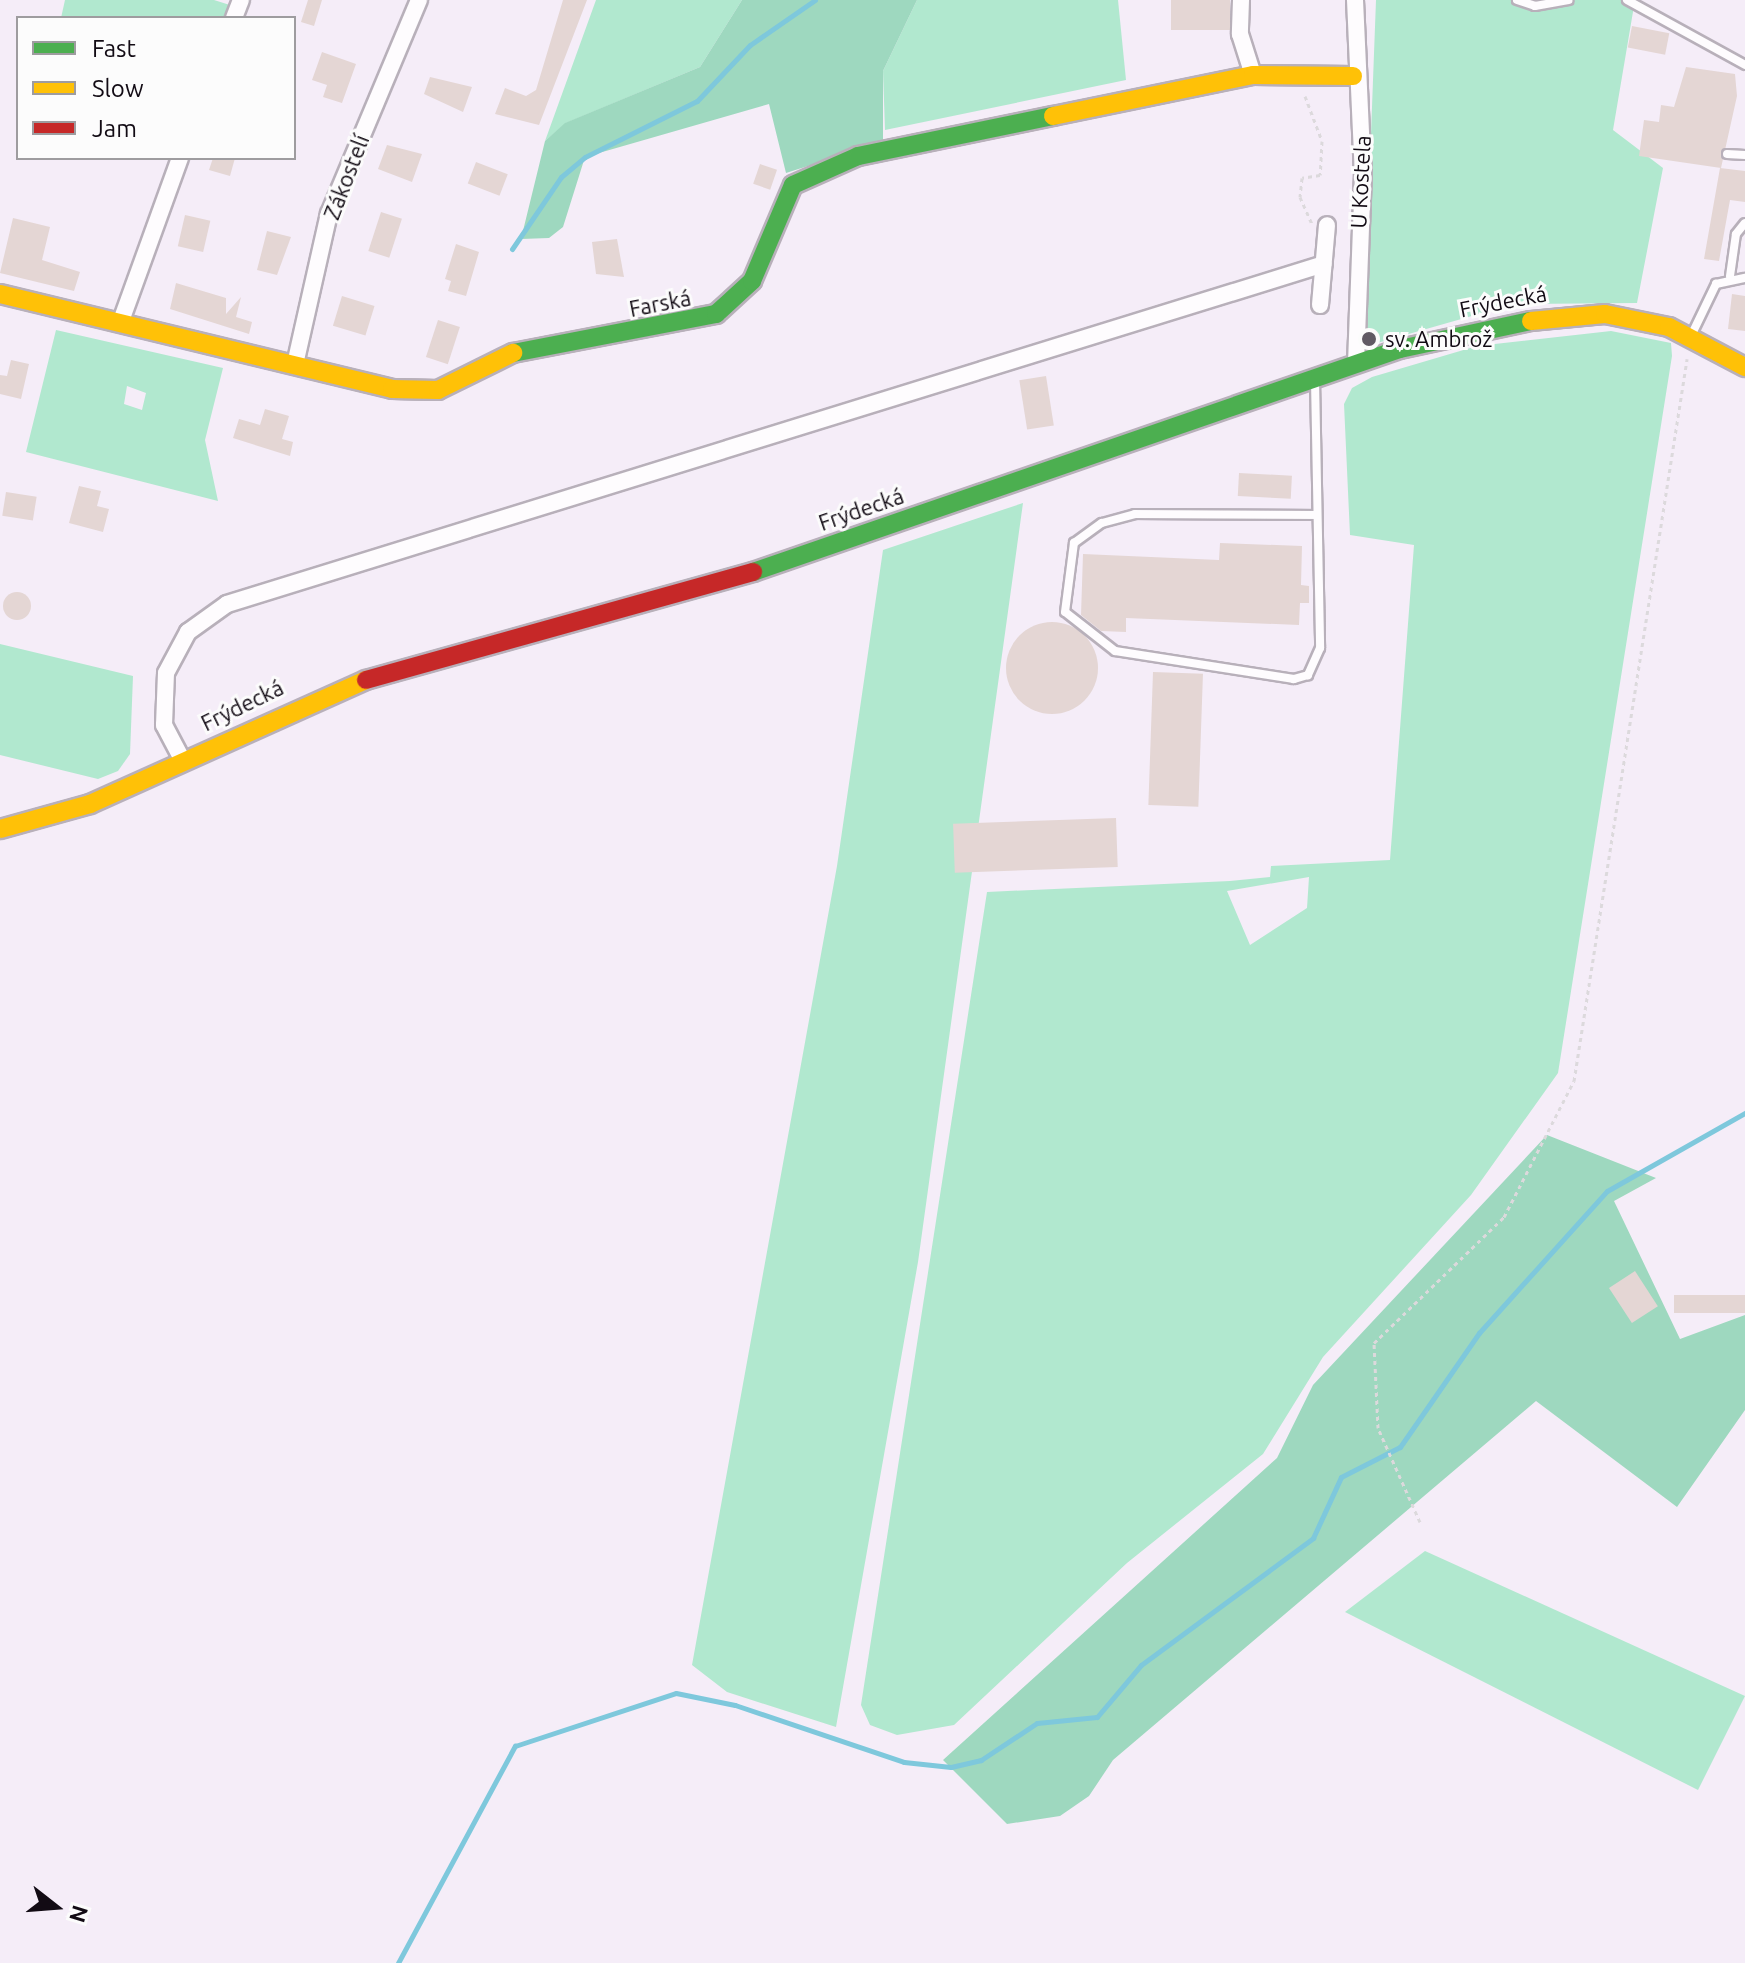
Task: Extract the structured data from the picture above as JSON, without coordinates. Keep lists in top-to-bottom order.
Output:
{
  "streets": {
    "street": [
      "Zákostelí",
      "U Kostela",
      "Frýdecká",
      "Farská"
    ]
  },
  "crossings": [
    ["Zákostelí", "Farská"],
    ["U Kostela", "Frýdecká"],
    ["U Kostela", "Farská"]
  ],
  "places": ["sv. Ambrož"],
  "legend": ["Fast", "Slow", "Jam"],
  "north": "right"
}
